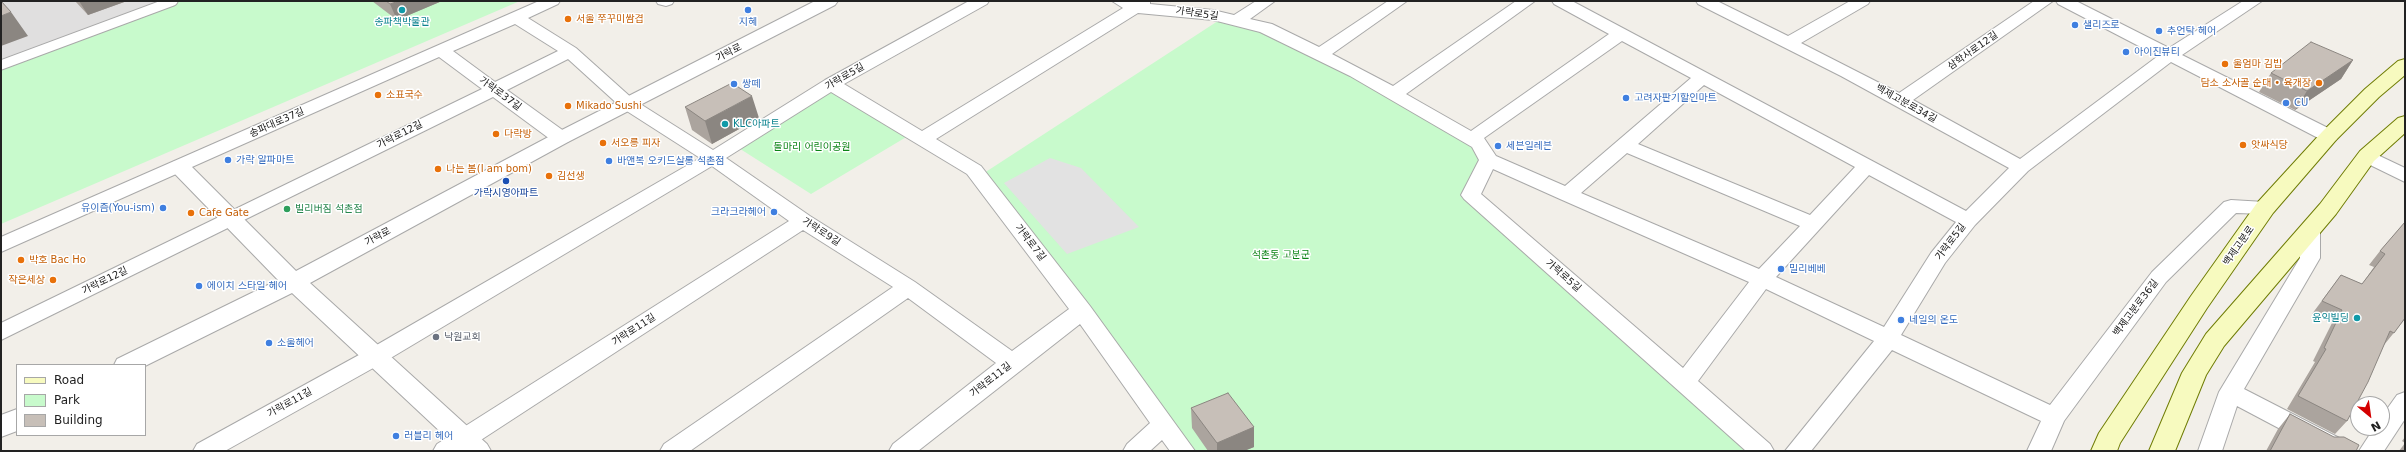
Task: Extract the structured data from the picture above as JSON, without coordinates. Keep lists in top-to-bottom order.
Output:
{
  "streets": {
    "main road": ["백제고분로"],
    "street": [
      "가락로5길",
      "삼학사로12길",
      "가락로",
      "가락로37길",
      "백제고분로34길",
      "송파대로37길",
      "가락로12길",
      "가락로9길",
      "가락로7길",
      "백제고분로36길",
      "가락로11길"
    ]
  },
  "crossings": [
    ["가락로5길", "가락로9길"],
    ["가락로5길", "가락로7길"],
    ["가락로5길", "가락로11길"],
    ["삼학사로12길", "백제고분로34길"],
    ["가락로", "가락로37길"],
    ["가락로", "가락로9길"],
    ["가락로37길", "송파대로37길"],
    ["가락로37길", "가락로12길"],
    ["가락로9길", "가락로11길"],
    ["가락로7길", "가락로11길"],
    ["백제고분로", "백제고분로36길"]
  ],
  "parks": ["돌마리 어린이공원", "석촌동 고분군"],
  "places": [
    "송파책박물관",
    "지혜",
    "서울 쭈꾸미쌈겹",
    "샐리즈로",
    "추언탁 헤어",
    "아이진뷰티",
    "울엄마 김밥",
    "담소 소사골 순대 • 육개장",
    "쌍떼",
    "소표국수",
    "고려자판기할인마트",
    "CU",
    "Mikado Sushi",
    "KLC아파트",
    "다락방",
    "서오릉 피자",
    "앗싸식당",
    "세븐일레븐",
    "가락 알파마트",
    "바앤복 오키드살롱 석촌점",
    "나는 봄(I am bom)",
    "김선생",
    "가락시영아파트",
    "유이즘(You-ism)",
    "빌리버짐 석촌점",
    "크라크라헤어",
    "Cafe Gate",
    "박호 Bac Ho",
    "밀리베베",
    "작은세상",
    "에이치 스타일 헤어",
    "윤익빌딩",
    "네일의 온도",
    "낙원교회",
    "소울헤어",
    "러블리 헤어"
  ],
  "legend": ["Road", "Park", "Building"],
  "north": "bottom right"
}
